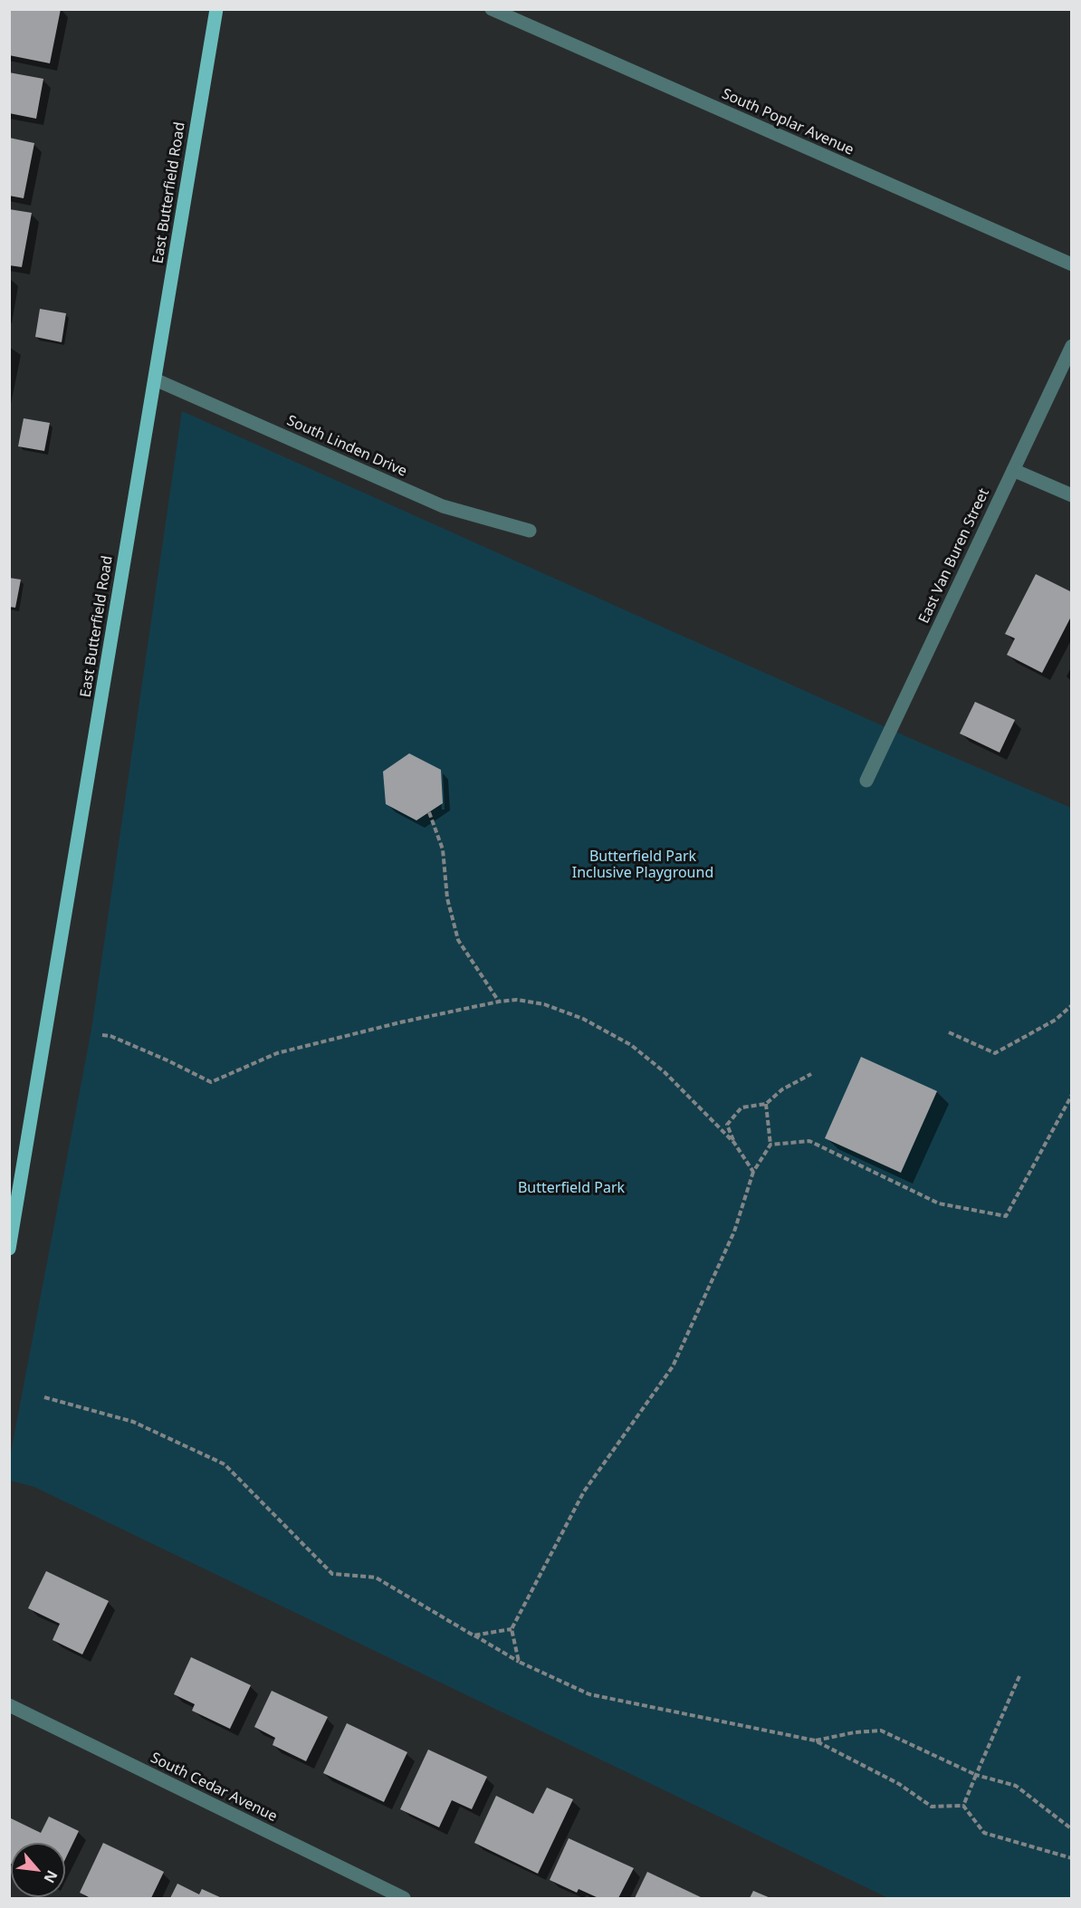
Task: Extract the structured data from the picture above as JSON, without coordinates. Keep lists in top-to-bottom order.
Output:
{
  "streets": {
    "main road": ["East Butterfield Road"],
    "street": [
      "South Poplar Avenue",
      "South Linden Drive",
      "East Van Buren Street",
      "South Cedar Avenue"
    ]
  },
  "crossings": [
    ["East Butterfield Road", "South Linden Drive"]
  ],
  "parks": ["Butterfield Park Inclusive Playground", "Butterfield Park"],
  "north": "bottom right"
}
